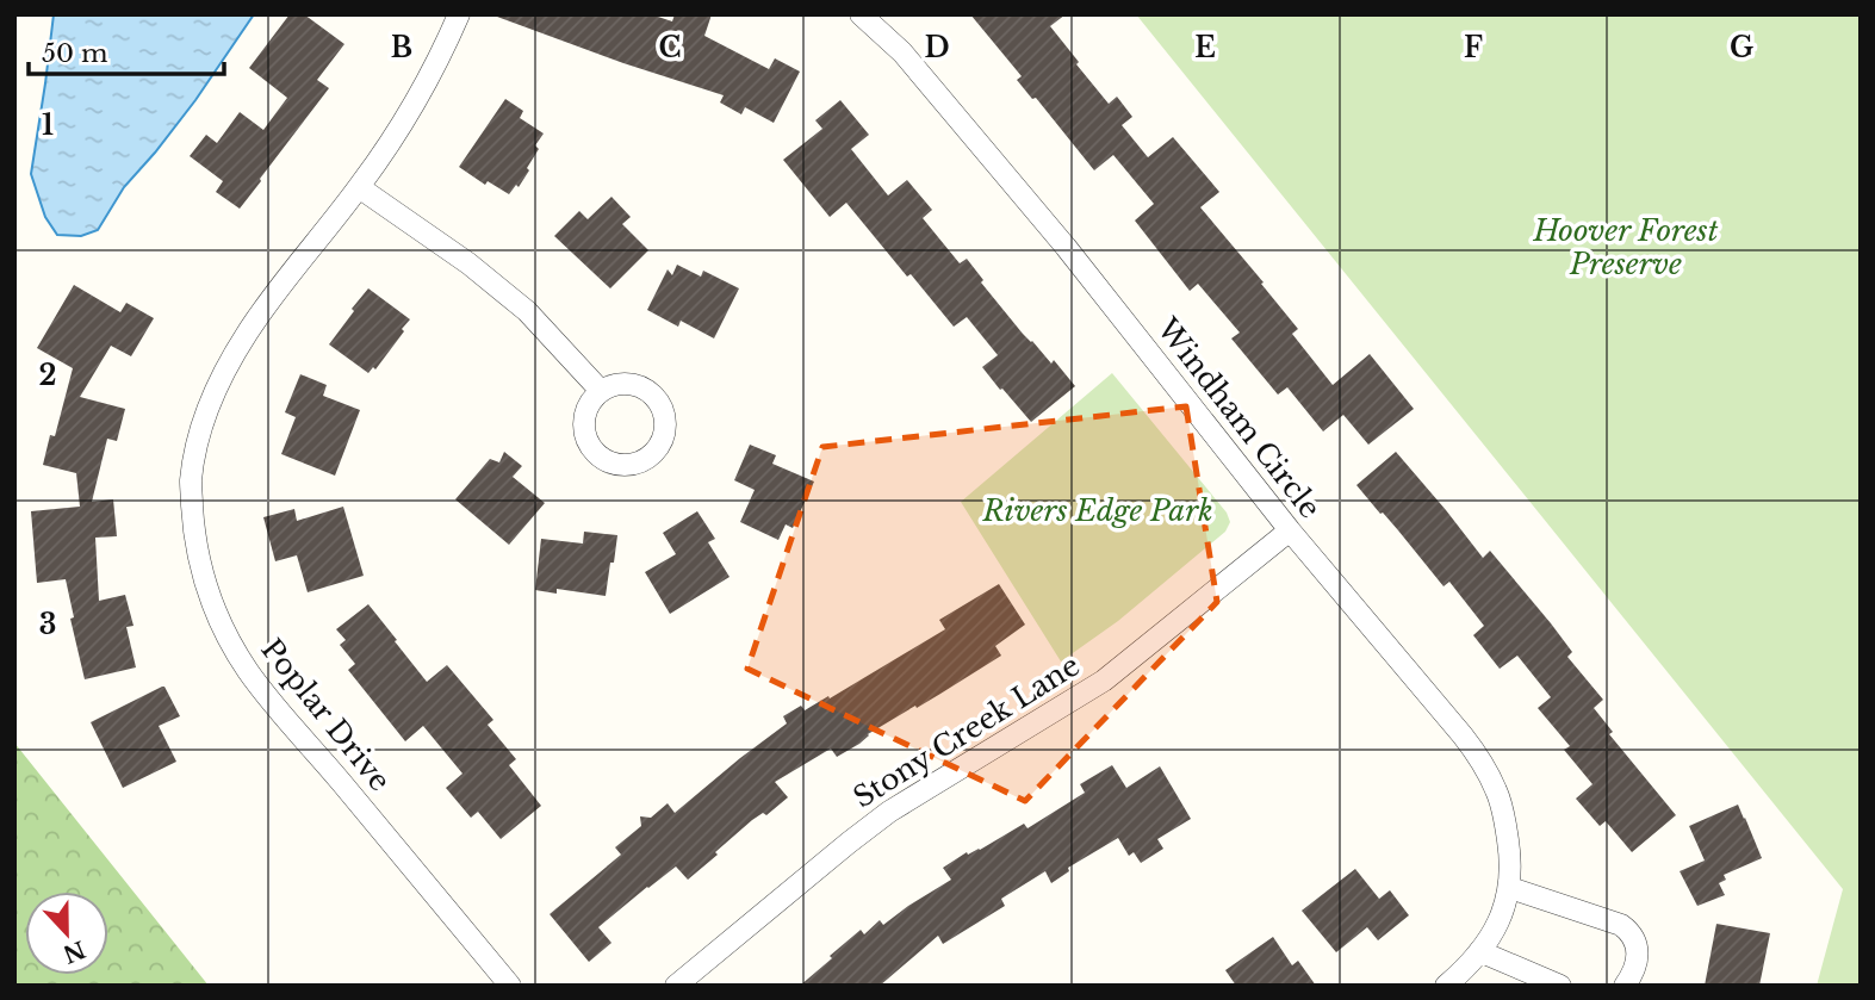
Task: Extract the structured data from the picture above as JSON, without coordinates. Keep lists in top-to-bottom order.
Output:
{
  "streets": {
    "street": ["Windham Circle", "Poplar Drive", "Stony Creek Lane"]
  },
  "crossings": [
    ["Windham Circle", "Stony Creek Lane"]
  ],
  "parks": ["Hoover Forest Preserve", "Rivers Edge Park"],
  "scale_bar": "50 m",
  "north": "bottom",
  "grid": {
    "columns": [
      "B",
      "C",
      "D",
      "E",
      "F",
      "G"
    ],
    "rows": ["1", "2", "3"]
  }
}
